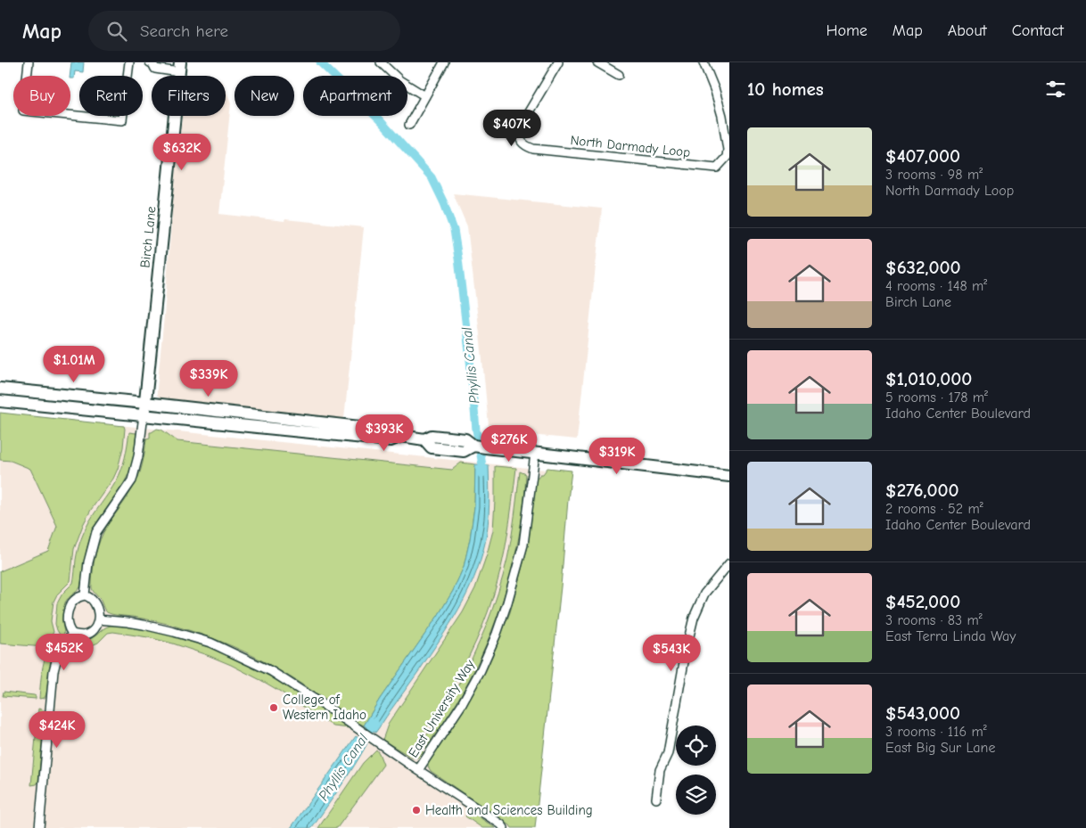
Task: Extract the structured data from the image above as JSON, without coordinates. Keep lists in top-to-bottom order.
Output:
{
  "streets": {
    "main road": ["Birch Lane"],
    "street": ["North Darmady Loop", "East University Way"]
  },
  "water": ["Phyllis Canal"],
  "places": ["College of Western Idaho", "Health and Sciences Building"],
  "page": {
    "header": "Map",
    "search": "Search here",
    "nav": [
      "Home",
      "Map",
      "About",
      "Contact"
    ],
    "heading": "10 homes",
    "chip": [
      "Buy",
      "Rent",
      "Filters",
      "New",
      "Apartment"
    ],
    "price": [
      "$407K",
      "$632K",
      "$1.01M",
      "$339K",
      "$393K",
      "$276K",
      "$319K",
      "$452K",
      "$543K",
      "$424K"
    ],
    "list": [
      {
        "name": "$407,000",
        "note": "3 rooms · 98 m² · North Darmady Loop"
      },
      {
        "name": "$632,000",
        "note": "4 rooms · 148 m² · Birch Lane"
      },
      {
        "name": "$1,010,000",
        "note": "5 rooms · 178 m² · Idaho Center Boulevard"
      },
      {
        "name": "$276,000",
        "note": "2 rooms · 52 m² · Idaho Center Boulevard"
      },
      {
        "name": "$452,000",
        "note": "3 rooms · 83 m² · East Terra Linda Way"
      },
      {
        "name": "$543,000",
        "note": "3 rooms · 116 m² · East Big Sur Lane"
      }
    ]
  }
}
